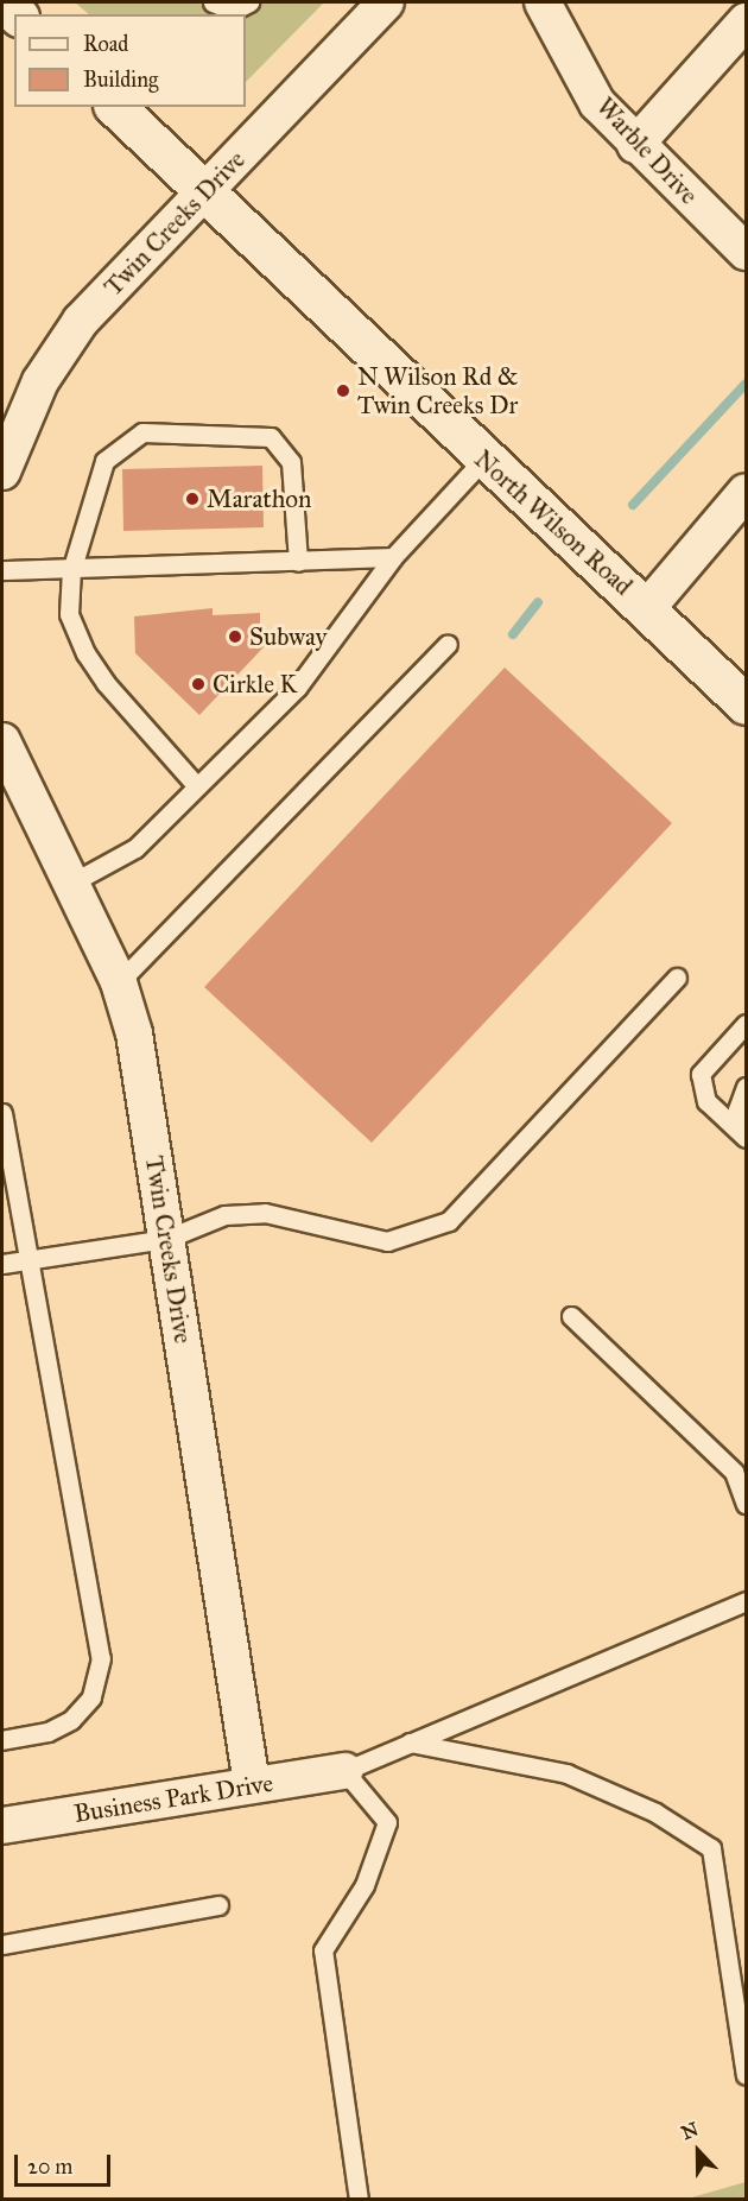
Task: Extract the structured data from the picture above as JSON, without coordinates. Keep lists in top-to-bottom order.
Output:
{
  "streets": {
    "main road": ["North Wilson Road"],
    "street": ["Warble Drive", "Twin Creeks Drive", "Business Park Drive"]
  },
  "crossings": [
    ["Twin Creeks Drive", "North Wilson Road"],
    ["Twin Creeks Drive", "Business Park Drive"]
  ],
  "places": [
    "N Wilson Rd & Twin Creeks Dr",
    "Marathon",
    "Subway",
    "Cirkle K"
  ],
  "legend": ["Road", "Building"],
  "scale_bar": "20 m",
  "north": "top"
}
